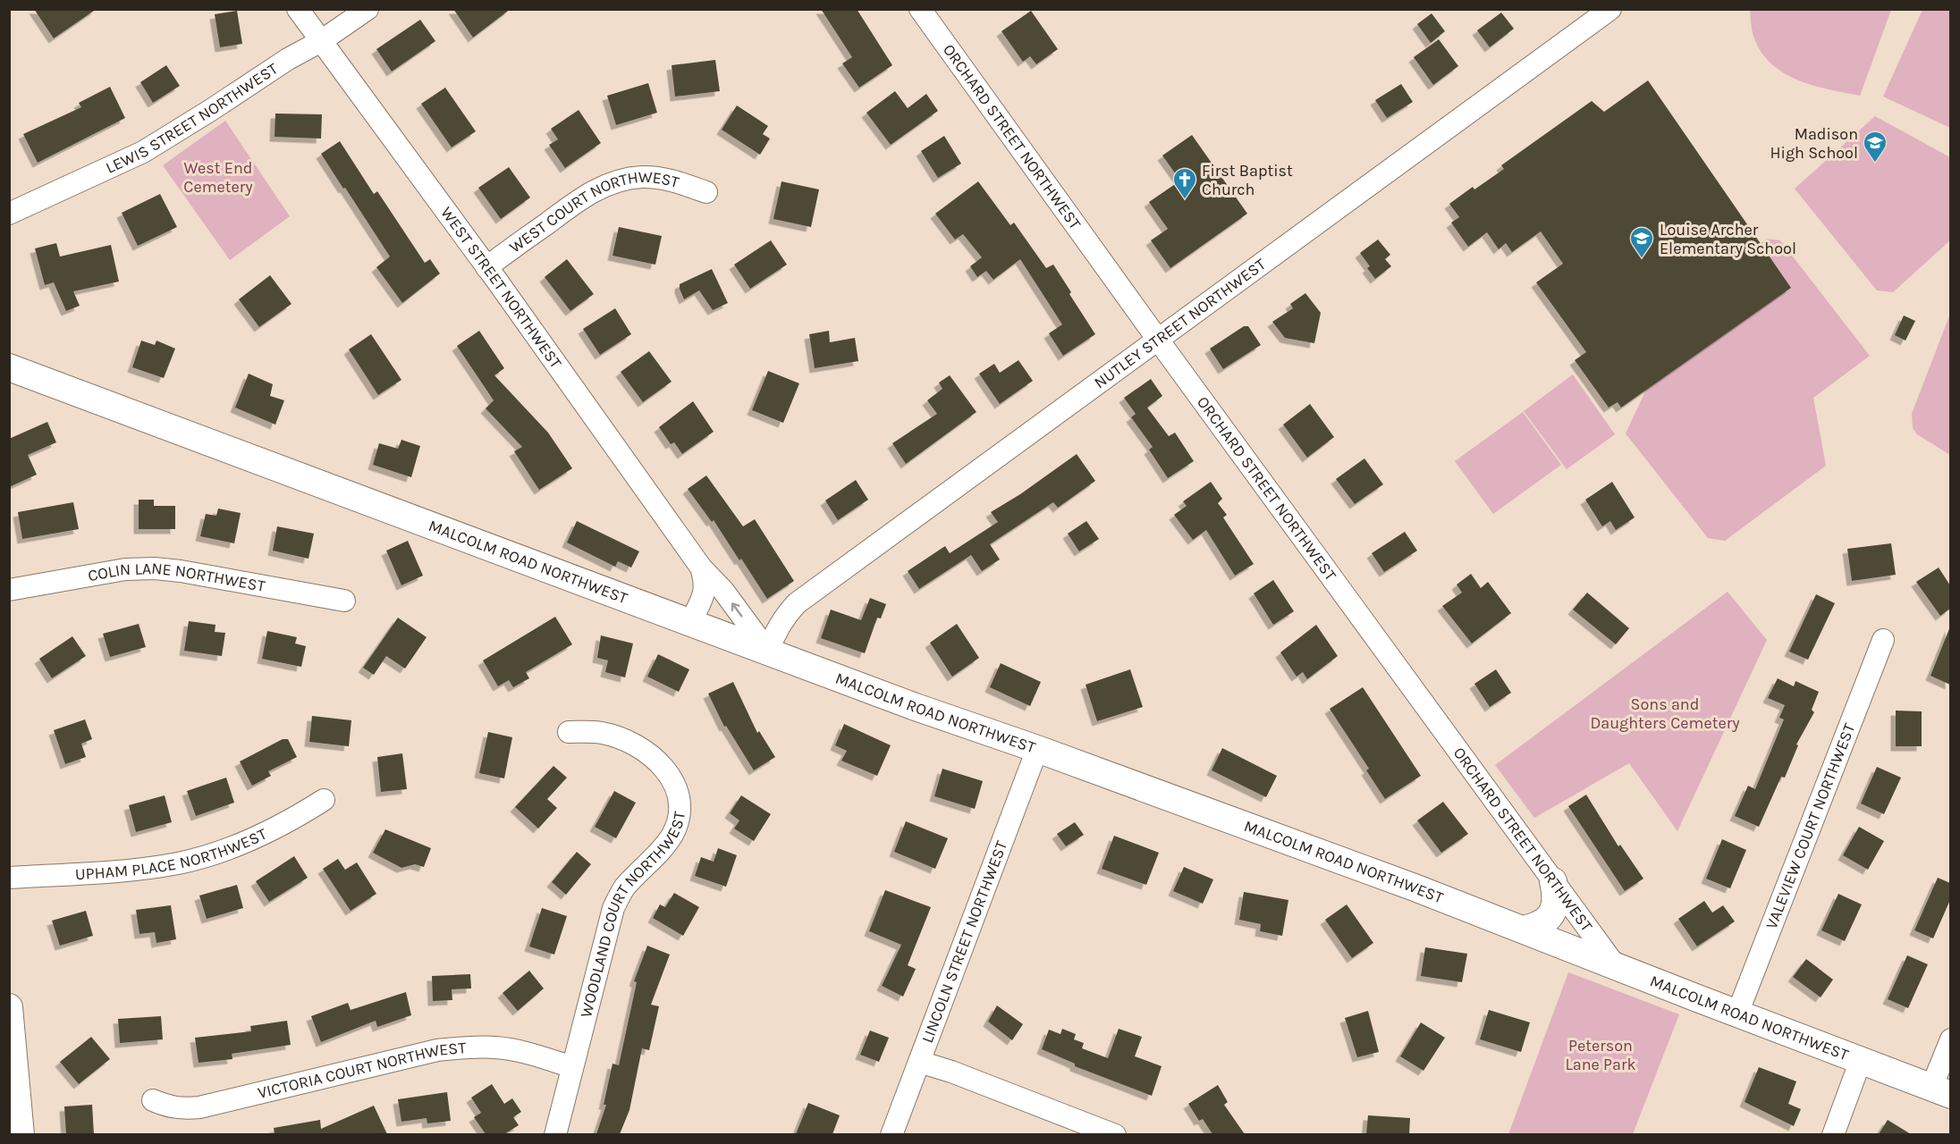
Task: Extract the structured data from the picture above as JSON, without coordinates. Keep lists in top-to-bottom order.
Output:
{
  "streets": {
    "main road": ["MALCOLM ROAD NORTHWEST"],
    "street": [
      "LEWIS STREET NORTHWEST",
      "ORCHARD STREET NORTHWEST",
      "WEST COURT NORTHWEST",
      "WEST STREET NORTHWEST",
      "NUTLEY STREET NORTHWEST",
      "COLIN LANE NORTHWEST",
      "VALEVIEW COURT NORTHWEST",
      "UPHAM PLACE NORTHWEST",
      "WOODLAND COURT NORTHWEST",
      "LINCOLN STREET NORTHWEST",
      "VICTORIA COURT NORTHWEST"
    ]
  },
  "crossings": [
    ["LEWIS STREET NORTHWEST", "WEST STREET NORTHWEST"],
    ["ORCHARD STREET NORTHWEST", "NUTLEY STREET NORTHWEST"],
    ["ORCHARD STREET NORTHWEST", "MALCOLM ROAD NORTHWEST"],
    ["WEST COURT NORTHWEST", "WEST STREET NORTHWEST"],
    ["WEST STREET NORTHWEST", "NUTLEY STREET NORTHWEST"],
    ["WEST STREET NORTHWEST", "MALCOLM ROAD NORTHWEST"],
    ["NUTLEY STREET NORTHWEST", "MALCOLM ROAD NORTHWEST"],
    ["MALCOLM ROAD NORTHWEST", "VALEVIEW COURT NORTHWEST"],
    ["MALCOLM ROAD NORTHWEST", "LINCOLN STREET NORTHWEST"],
    ["WOODLAND COURT NORTHWEST", "VICTORIA COURT NORTHWEST"]
  ],
  "parks": ["West End Cemetery", "Sons and Daughters Cemetery", "Peterson Lane Park"],
  "places": {
    "school or university": ["Madison High School", "Louise Archer Elementary School"],
    "church": ["First Baptist Church"]
  }
}
